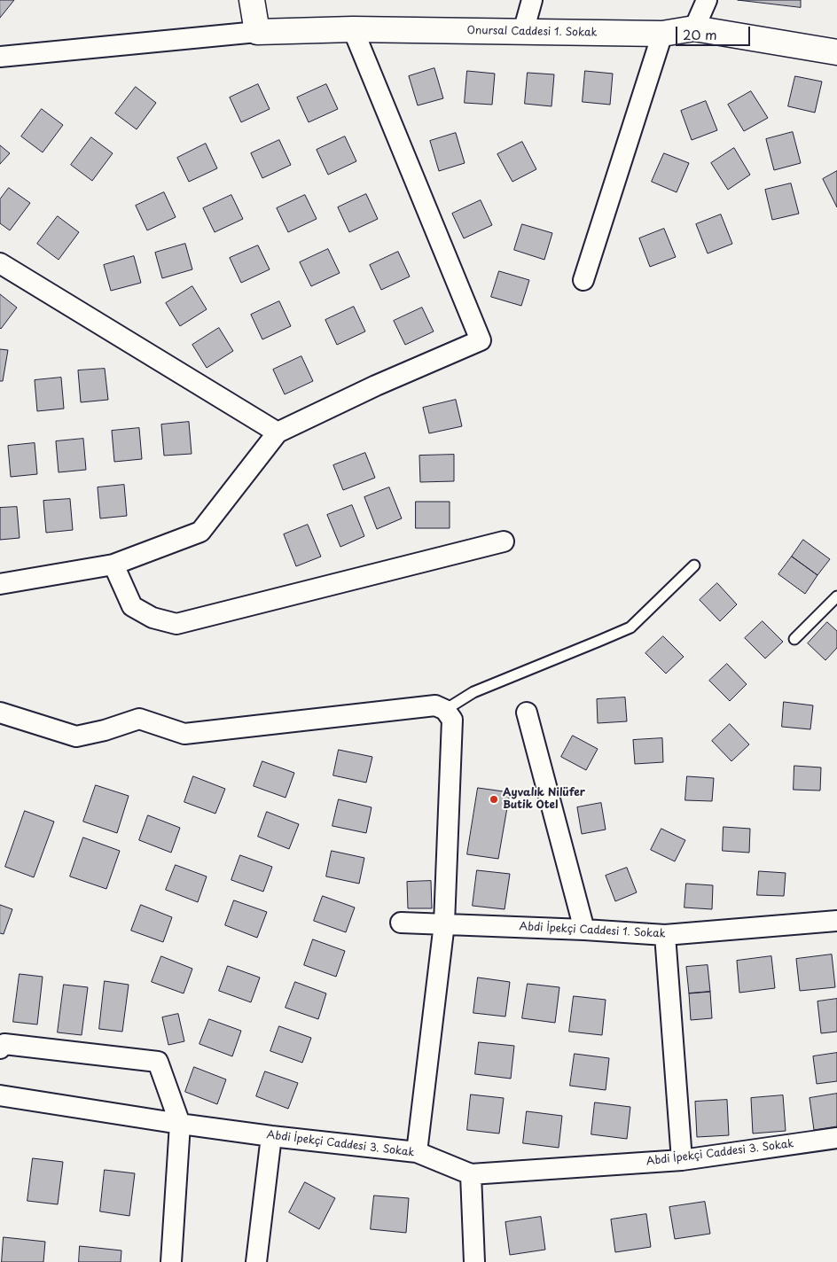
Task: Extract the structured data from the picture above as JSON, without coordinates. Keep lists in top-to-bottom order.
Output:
{
  "streets": {
    "street": ["Onursal Caddesi 1. Sokak", "Abdi İpekçi Caddesi 1. Sokak", "Abdi İpekçi Caddesi 3. Sokak"]
  },
  "places": ["Ayvalık Nilüfer Butik Otel"],
  "scale_bar": "20 m"
}
